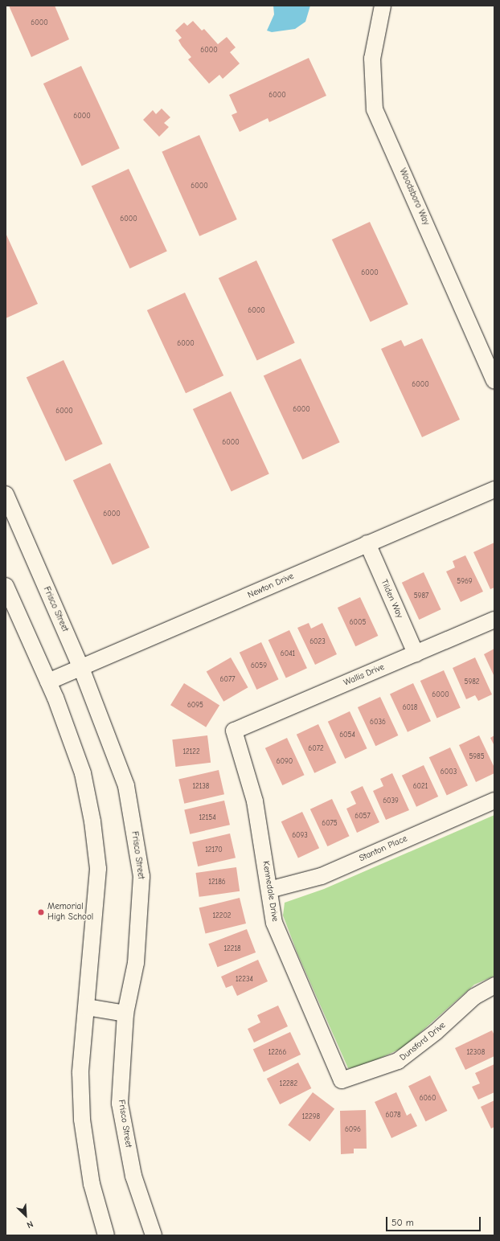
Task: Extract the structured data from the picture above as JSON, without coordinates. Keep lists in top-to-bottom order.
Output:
{
  "streets": {
    "street": [
      "Woodsboro Way",
      "Newton Drive",
      "Tilden Way",
      "Frisco Street",
      "Wallis Drive",
      "Stanton Place",
      "Kennedale Drive",
      "Dunsford Drive"
    ]
  },
  "crossings": [
    ["Newton Drive", "Tilden Way"],
    ["Newton Drive", "Frisco Street"],
    ["Tilden Way", "Wallis Drive"],
    ["Wallis Drive", "Kennedale Drive"],
    ["Stanton Place", "Kennedale Drive"],
    ["Kennedale Drive", "Dunsford Drive"]
  ],
  "places": ["Memorial High School"],
  "house_numbers": [
    "6000",
    "6000",
    "6000",
    "6000",
    "6000",
    "6000",
    "6000",
    "6000",
    "6000",
    "6000",
    "6000",
    "6000",
    "6000",
    "6000",
    "5969",
    "5987",
    "6005",
    "6023",
    "6041",
    "6059",
    "6077",
    "5982",
    "6000",
    "6095",
    "6018",
    "6036",
    "6054",
    "6072",
    "12122",
    "5985",
    "6090",
    "6003",
    "12138",
    "6021",
    "6039",
    "6057",
    "12154",
    "6075",
    "6093",
    "12170",
    "12186",
    "12202",
    "12218",
    "12234",
    "12266",
    "12308",
    "12282",
    "6060",
    "6078",
    "12298",
    "6096"
  ],
  "scale_bar": "50 m",
  "north": "bottom right"
}
